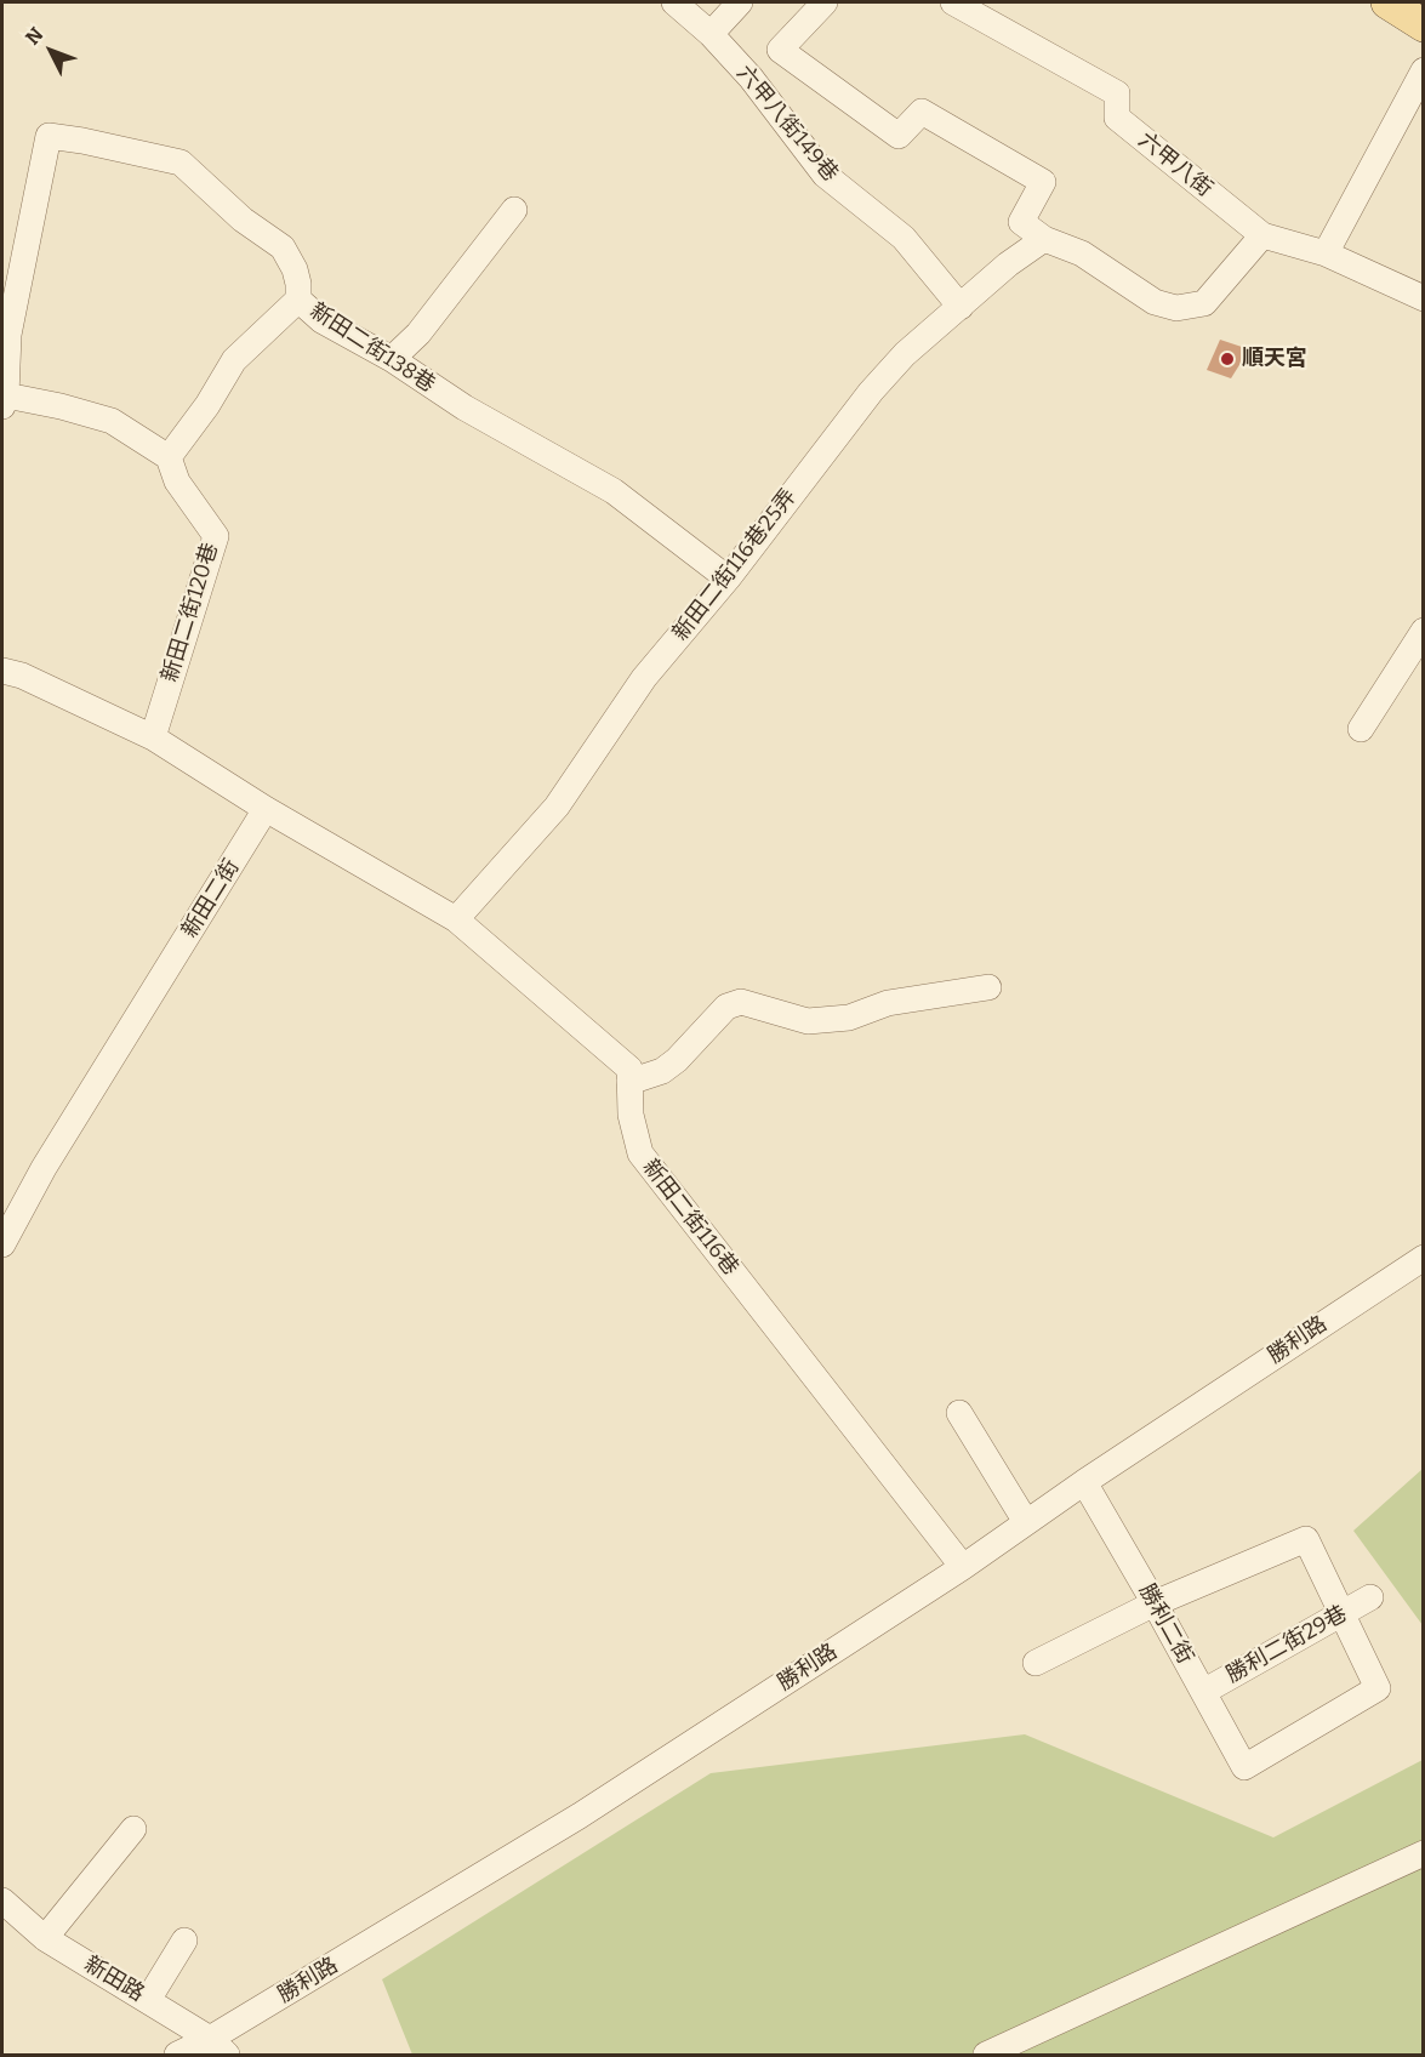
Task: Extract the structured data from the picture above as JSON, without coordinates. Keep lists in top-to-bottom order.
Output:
{
  "streets": {
    "street": [
      "六甲八街149巷",
      "六甲八街",
      "新田二街138巷",
      "新田二街116巷25弄",
      "新田二街120巷",
      "新田二街",
      "新田二街116巷",
      "勝利路",
      "勝利二街",
      "勝利二街29巷",
      "新田路"
    ]
  },
  "crossings": [
    ["六甲八街149巷", "新田二街116巷25弄"],
    ["新田二街138巷", "新田二街116巷25弄"],
    ["新田二街116巷25弄", "新田二街116巷"],
    ["新田二街", "新田二街116巷"],
    ["新田二街116巷", "勝利路"],
    ["勝利路", "勝利二街"],
    ["勝利路", "新田路"],
    ["勝利二街", "勝利二街29巷"]
  ],
  "places": ["順天宮"],
  "north": "top left"
}
